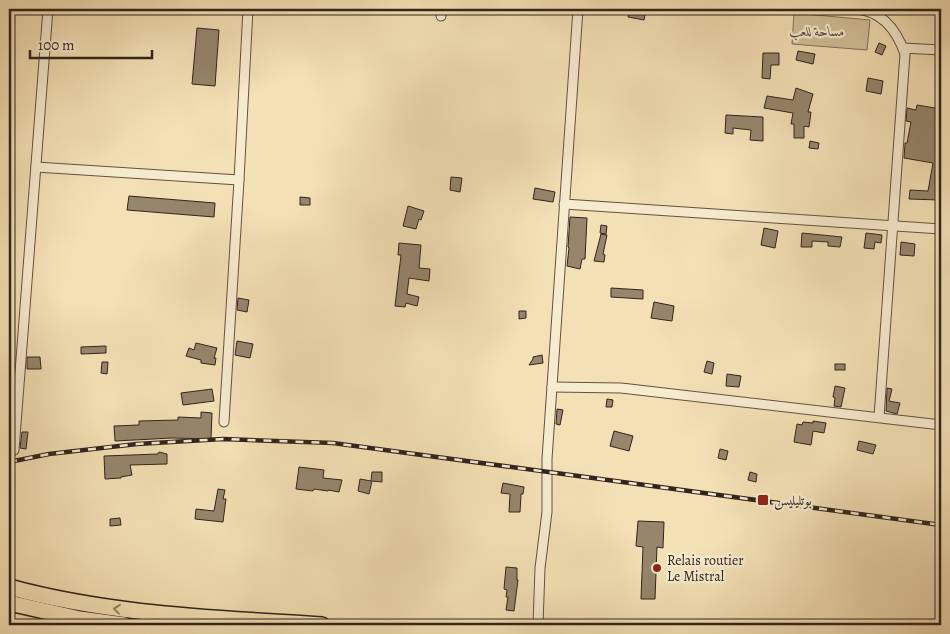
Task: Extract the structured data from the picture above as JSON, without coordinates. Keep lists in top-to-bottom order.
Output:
{
  "parks": ["مساحة للعب"],
  "places": {
    "transit": ["بوتليليس"],
    "other": ["Relais routier Le Mistral"]
  },
  "scale_bar": "100 m"
}
